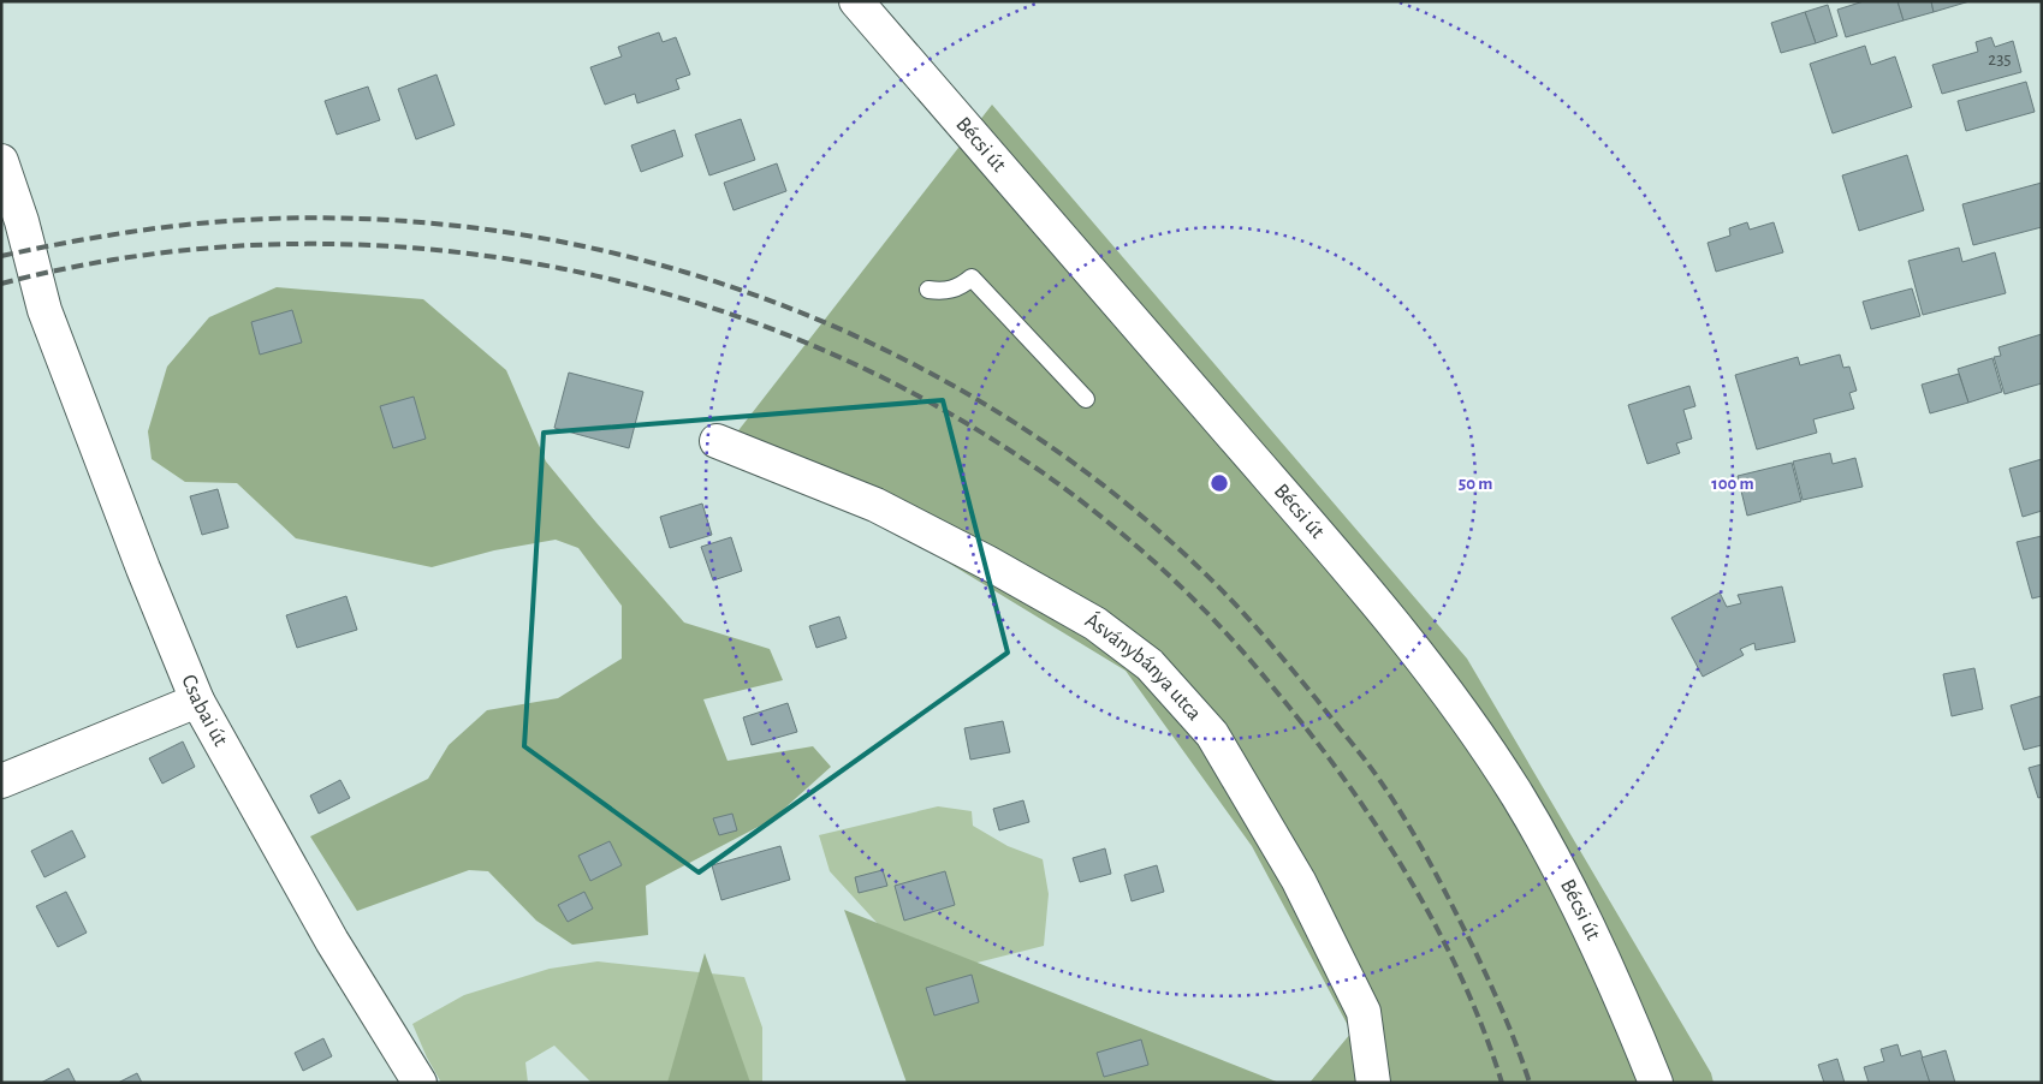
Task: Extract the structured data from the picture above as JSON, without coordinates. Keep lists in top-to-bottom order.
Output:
{
  "streets": {
    "street": ["Bécsi út", "Ásványbánya utca", "Csabai út"]
  },
  "house_numbers": ["235"],
  "rings": ["50 m", "100 m"]
}
